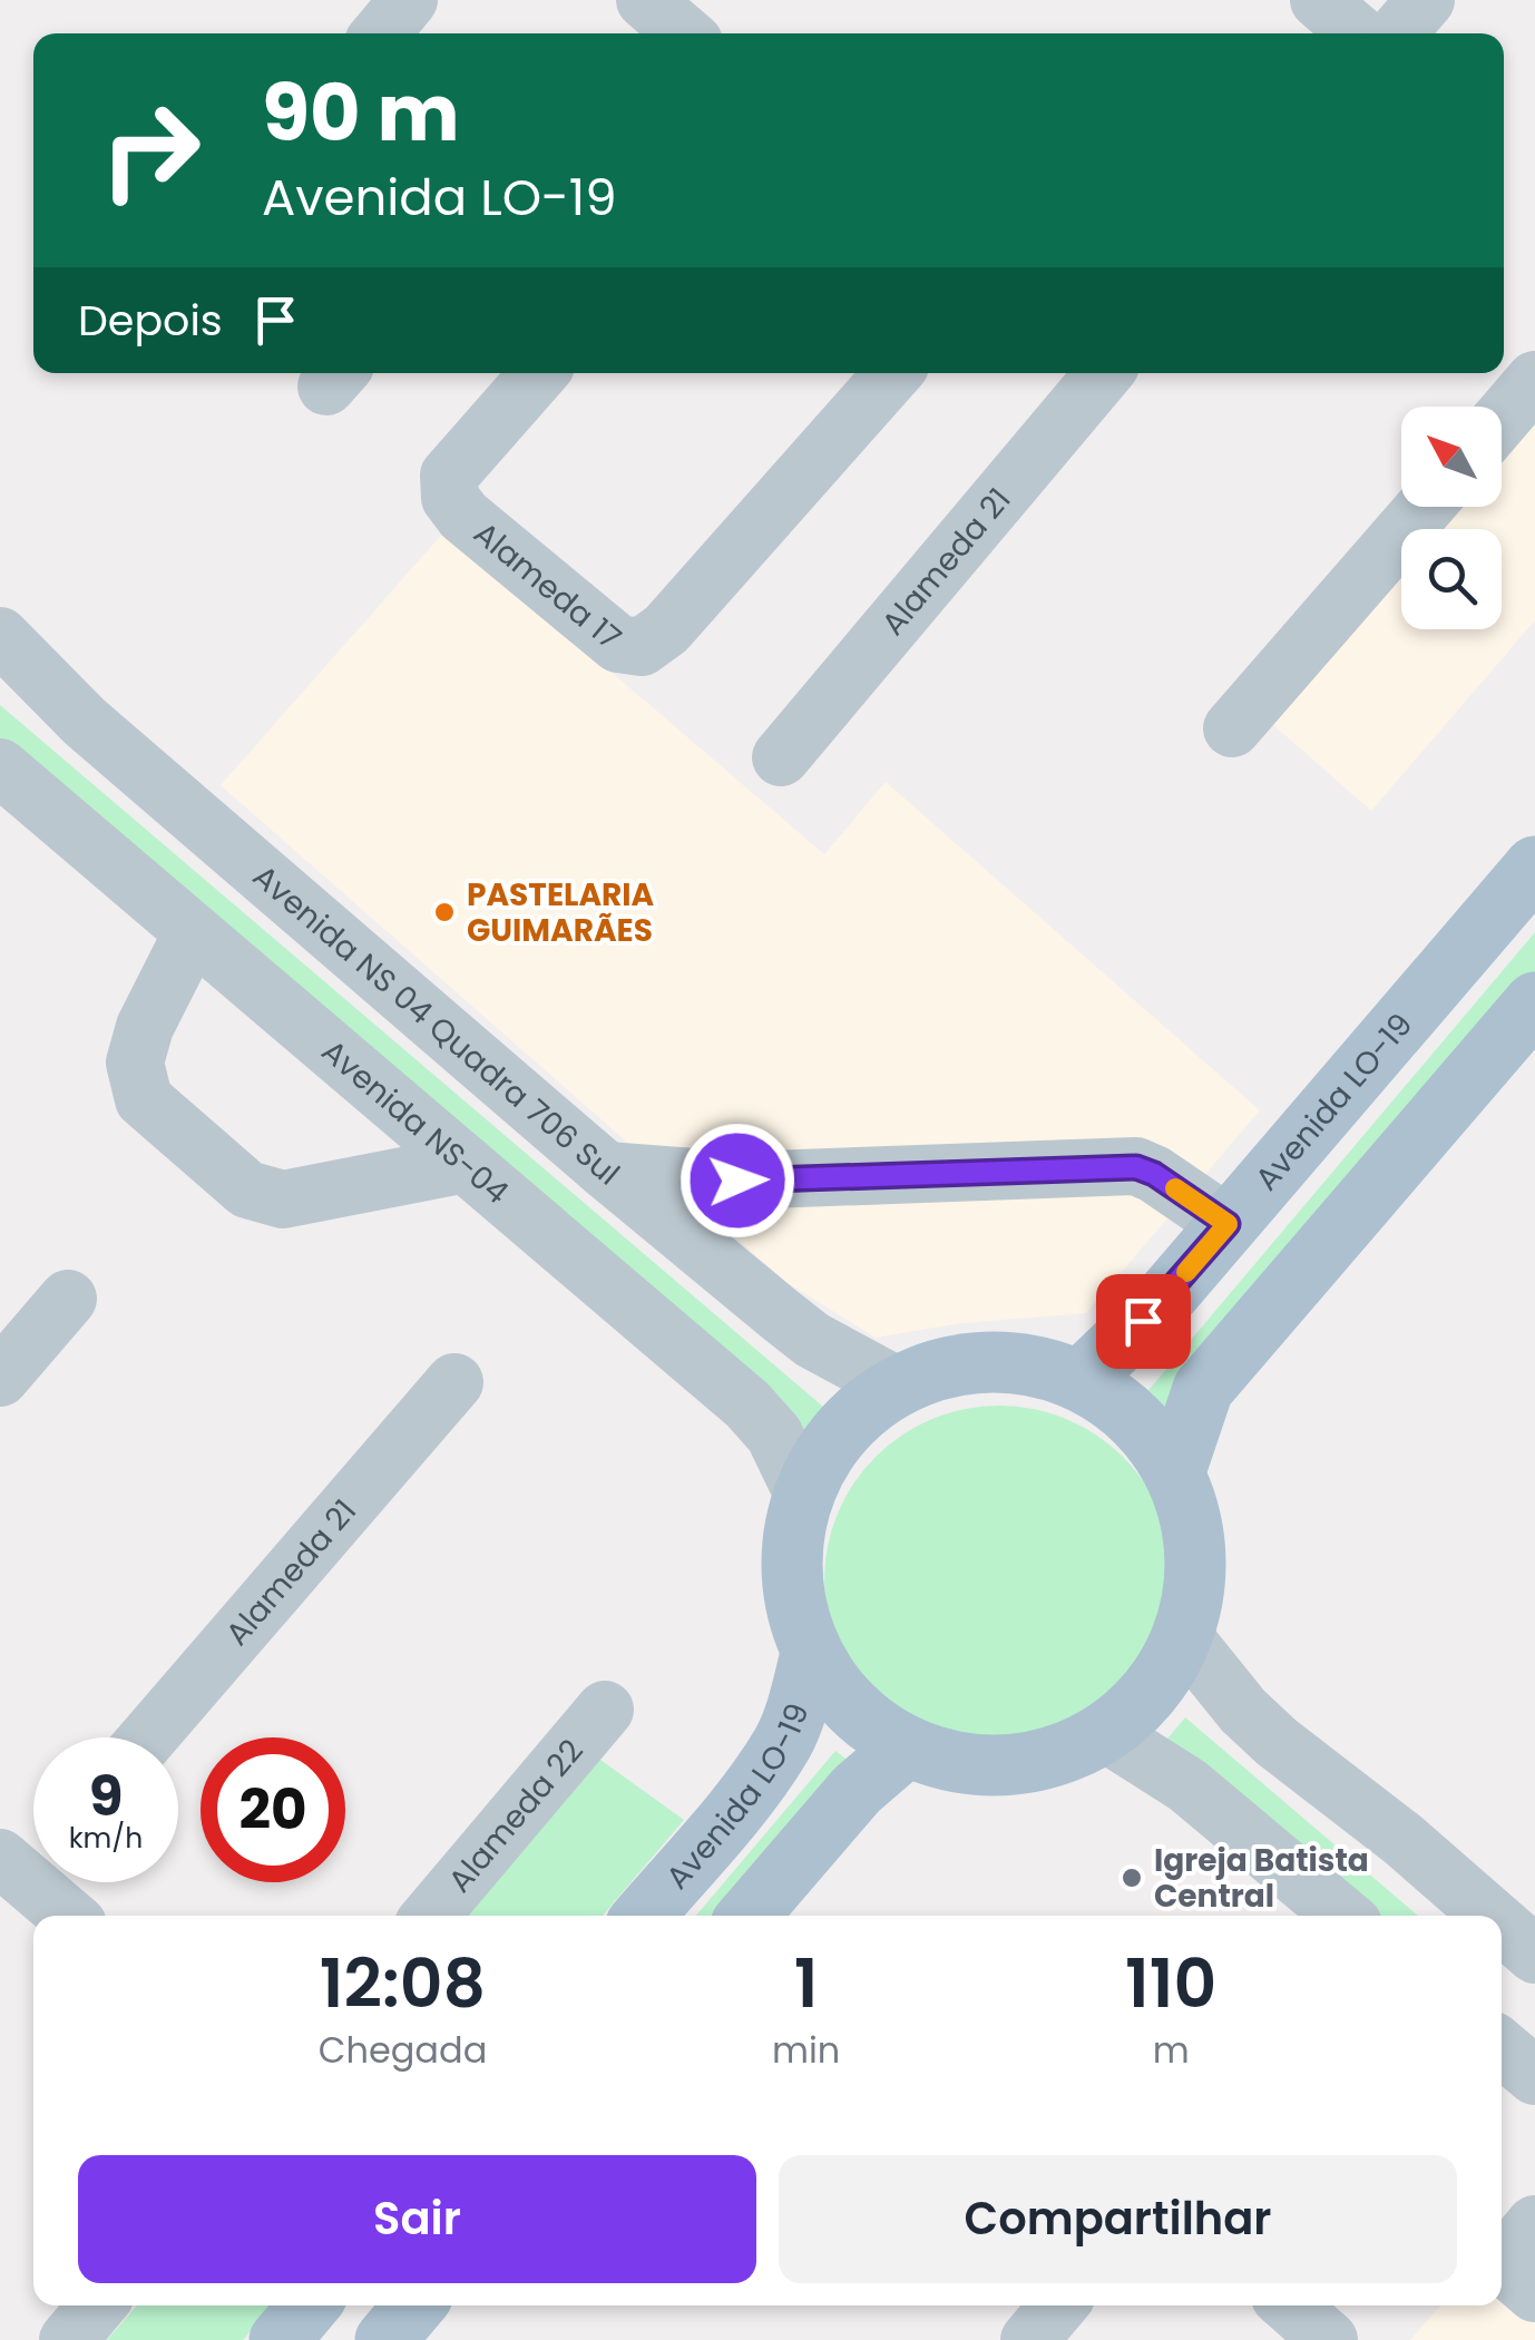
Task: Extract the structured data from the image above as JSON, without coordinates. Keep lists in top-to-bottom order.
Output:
{
  "streets": {
    "main road": ["Avenida LO-19"],
    "street": [
      "Alameda 21",
      "Alameda 17",
      "Avenida NS 04 Quadra 706 Sul",
      "Avenida NS-04",
      "Alameda 22"
    ]
  },
  "places": ["PASTELARIA GUIMARÃES", "Igreja Batista Central"],
  "north": "top left",
  "page": {
    "turn": ["90 m", "Avenida LO-19"],
    "then": "Depois",
    "speed": "9 km/h",
    "limit": "20",
    "eta": [
      "12:08",
      "Chegada",
      "1",
      "min",
      "110",
      "m"
    ],
    "buttons": ["Sair", "Compartilhar"]
  }
}
